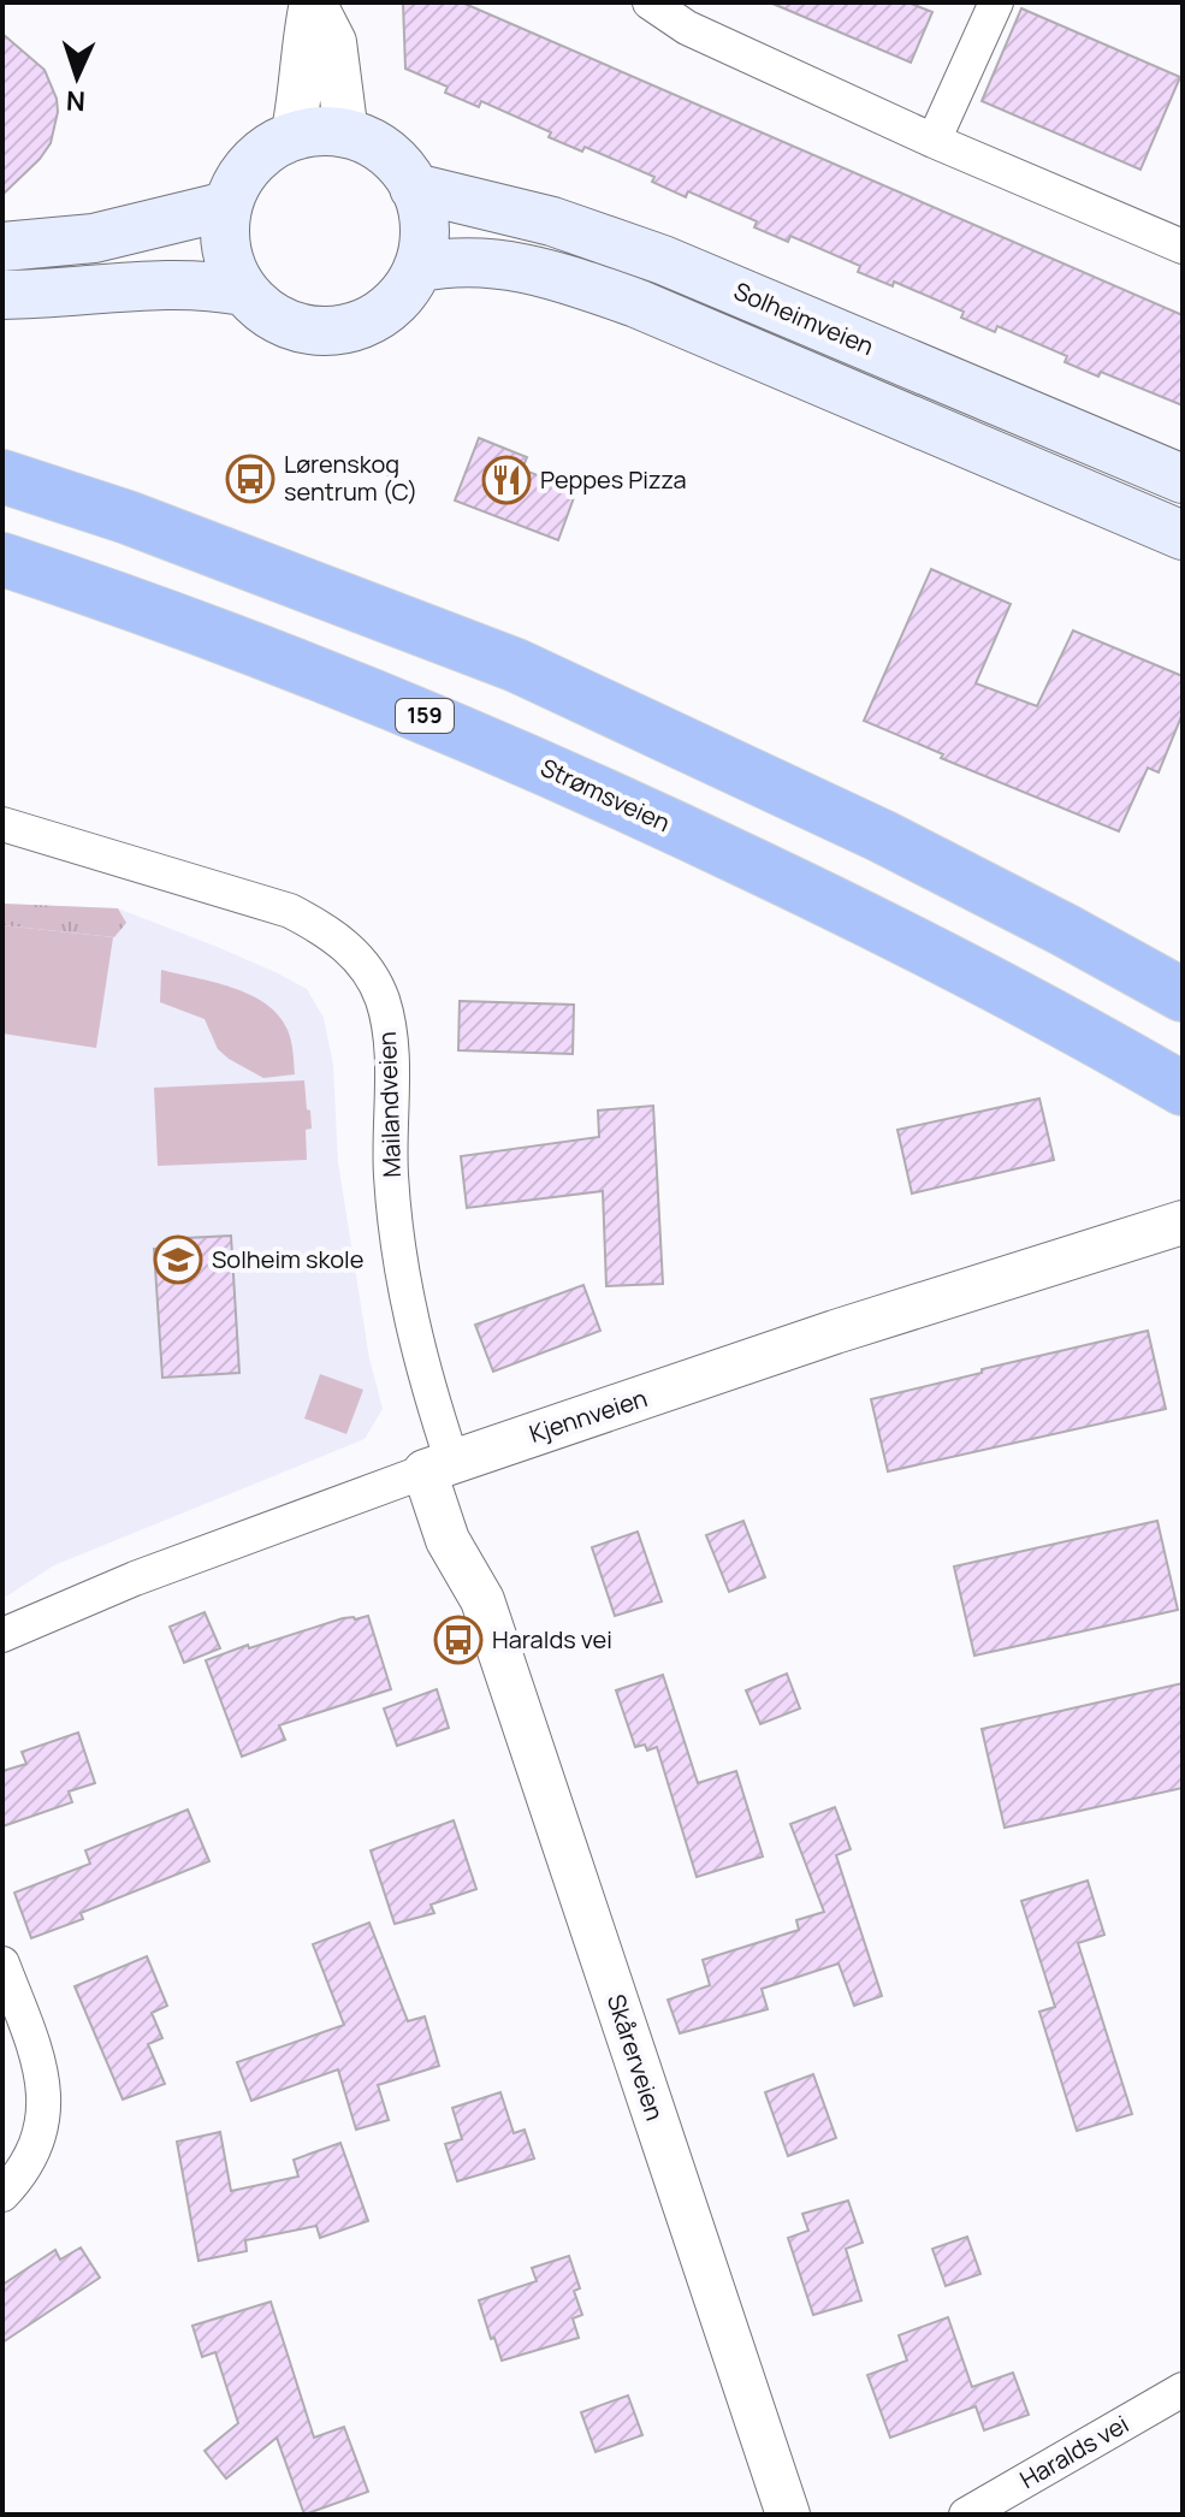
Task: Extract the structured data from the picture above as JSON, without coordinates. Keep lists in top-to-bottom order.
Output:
{
  "streets": {
    "highway": ["159", "Strømsveien"],
    "main road": ["Solheimveien"],
    "street": [
      "Mailandveien",
      "Kjennveien",
      "Skårerveien",
      "Haralds vei"
    ]
  },
  "crossings": [
    ["Mailandveien", "Kjennveien"],
    ["Mailandveien", "Skårerveien"],
    ["Kjennveien", "Skårerveien"]
  ],
  "places": {
    "bus stop": ["Lørenskog sentrum (C)", "Haralds vei"],
    "restaurant": ["Peppes Pizza"],
    "school or university": ["Solheim skole"]
  },
  "north": "bottom"
}
